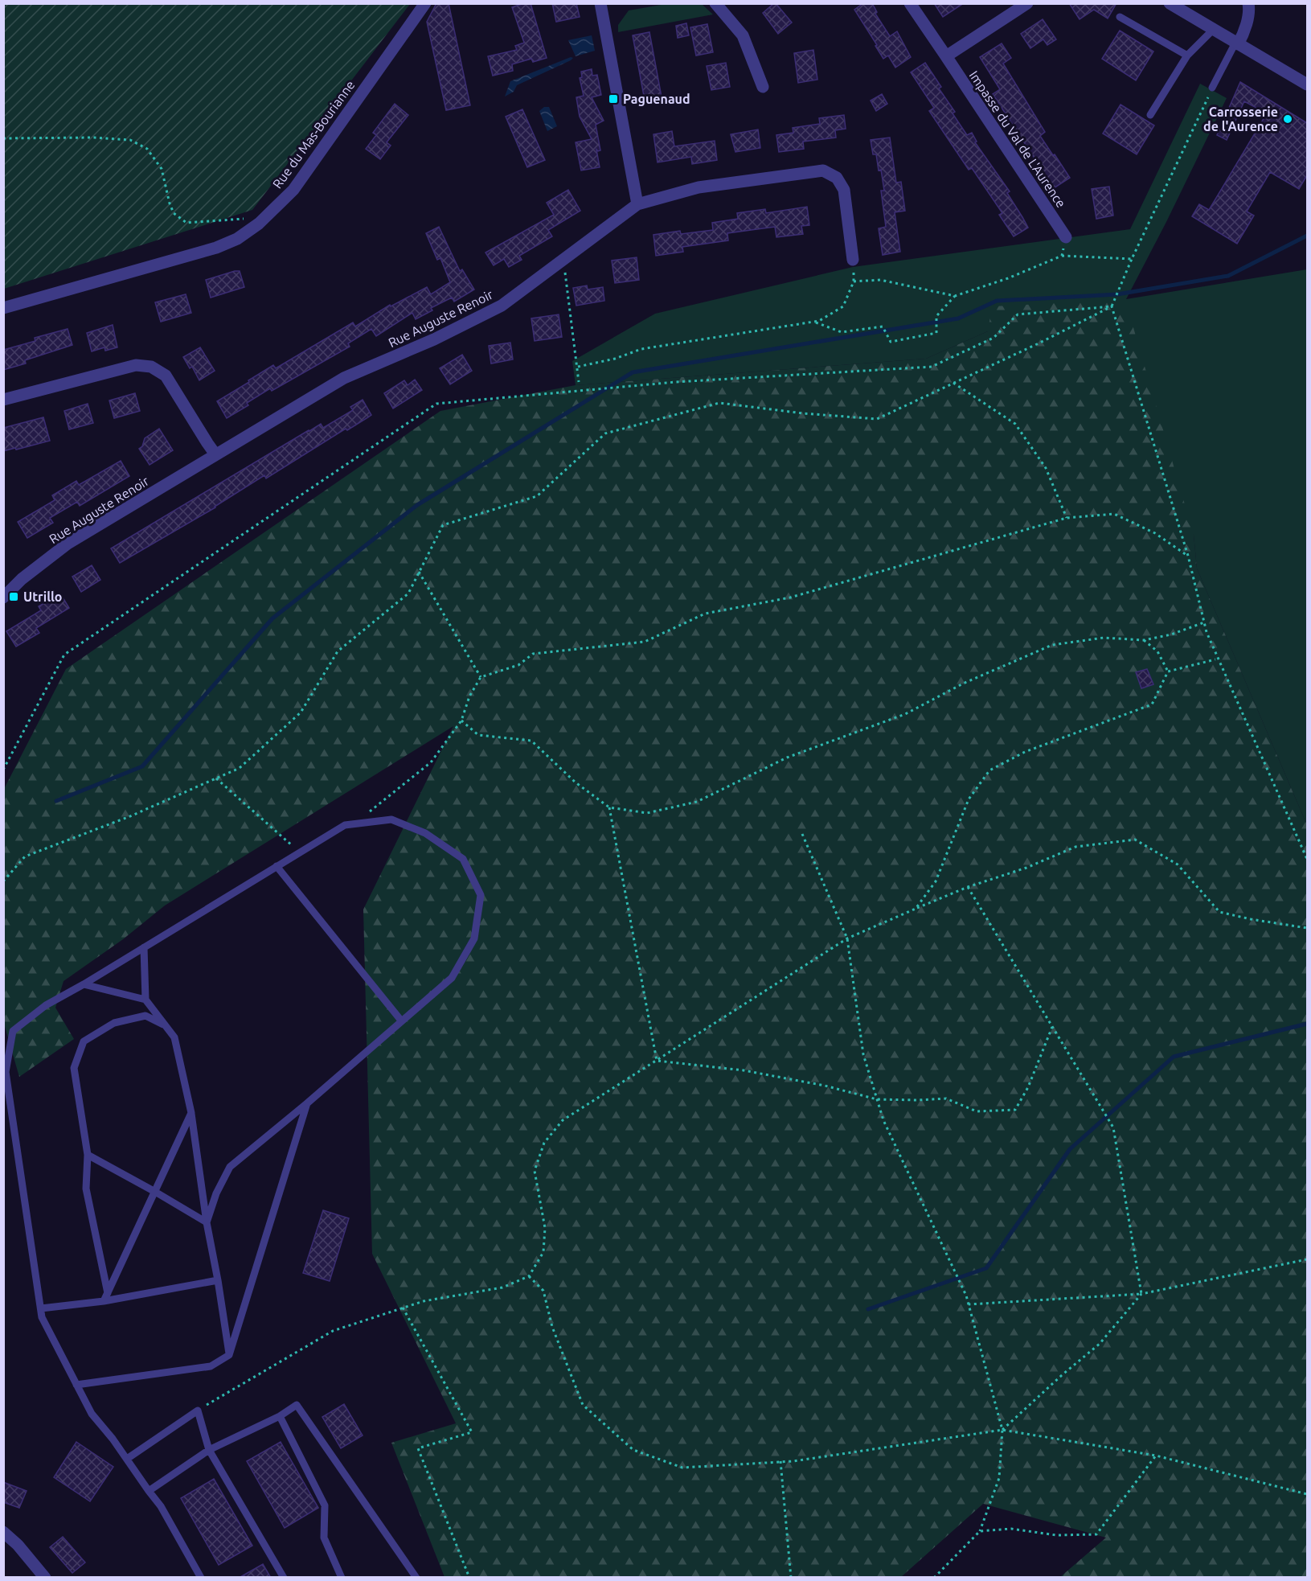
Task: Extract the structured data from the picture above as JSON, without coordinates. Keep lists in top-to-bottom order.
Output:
{
  "streets": {
    "street": ["Rue du Mas-Bourianne", "Impasse du Val de L'Aurence", "Rue Auguste Renoir"]
  },
  "places": {
    "transit": ["Paguenaud", "Utrillo"],
    "other": ["Carrosserie de l'Aurence"]
  }
}
